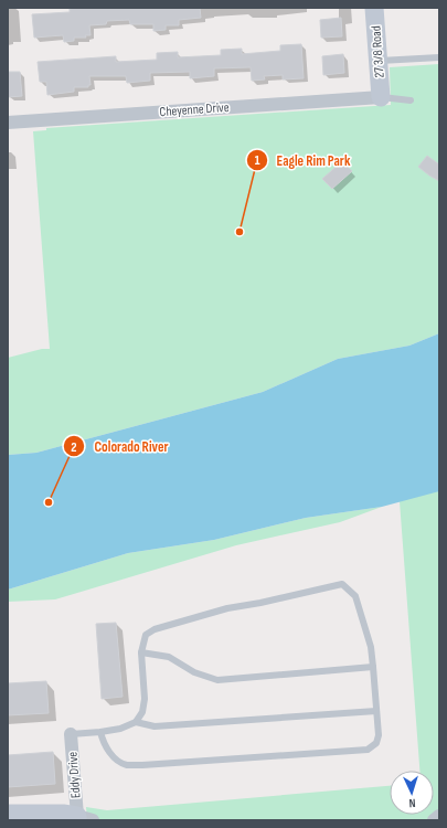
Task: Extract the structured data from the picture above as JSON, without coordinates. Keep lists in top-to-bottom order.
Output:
{
  "streets": {
    "street": ["27 3/8 Road", "Cheyenne Drive", "Eddy Drive"]
  },
  "crossings": [
    ["27 3/8 Road", "Cheyenne Drive"]
  ],
  "places": ["Eagle Rim Park", "Colorado River"],
  "north": "bottom"
}
